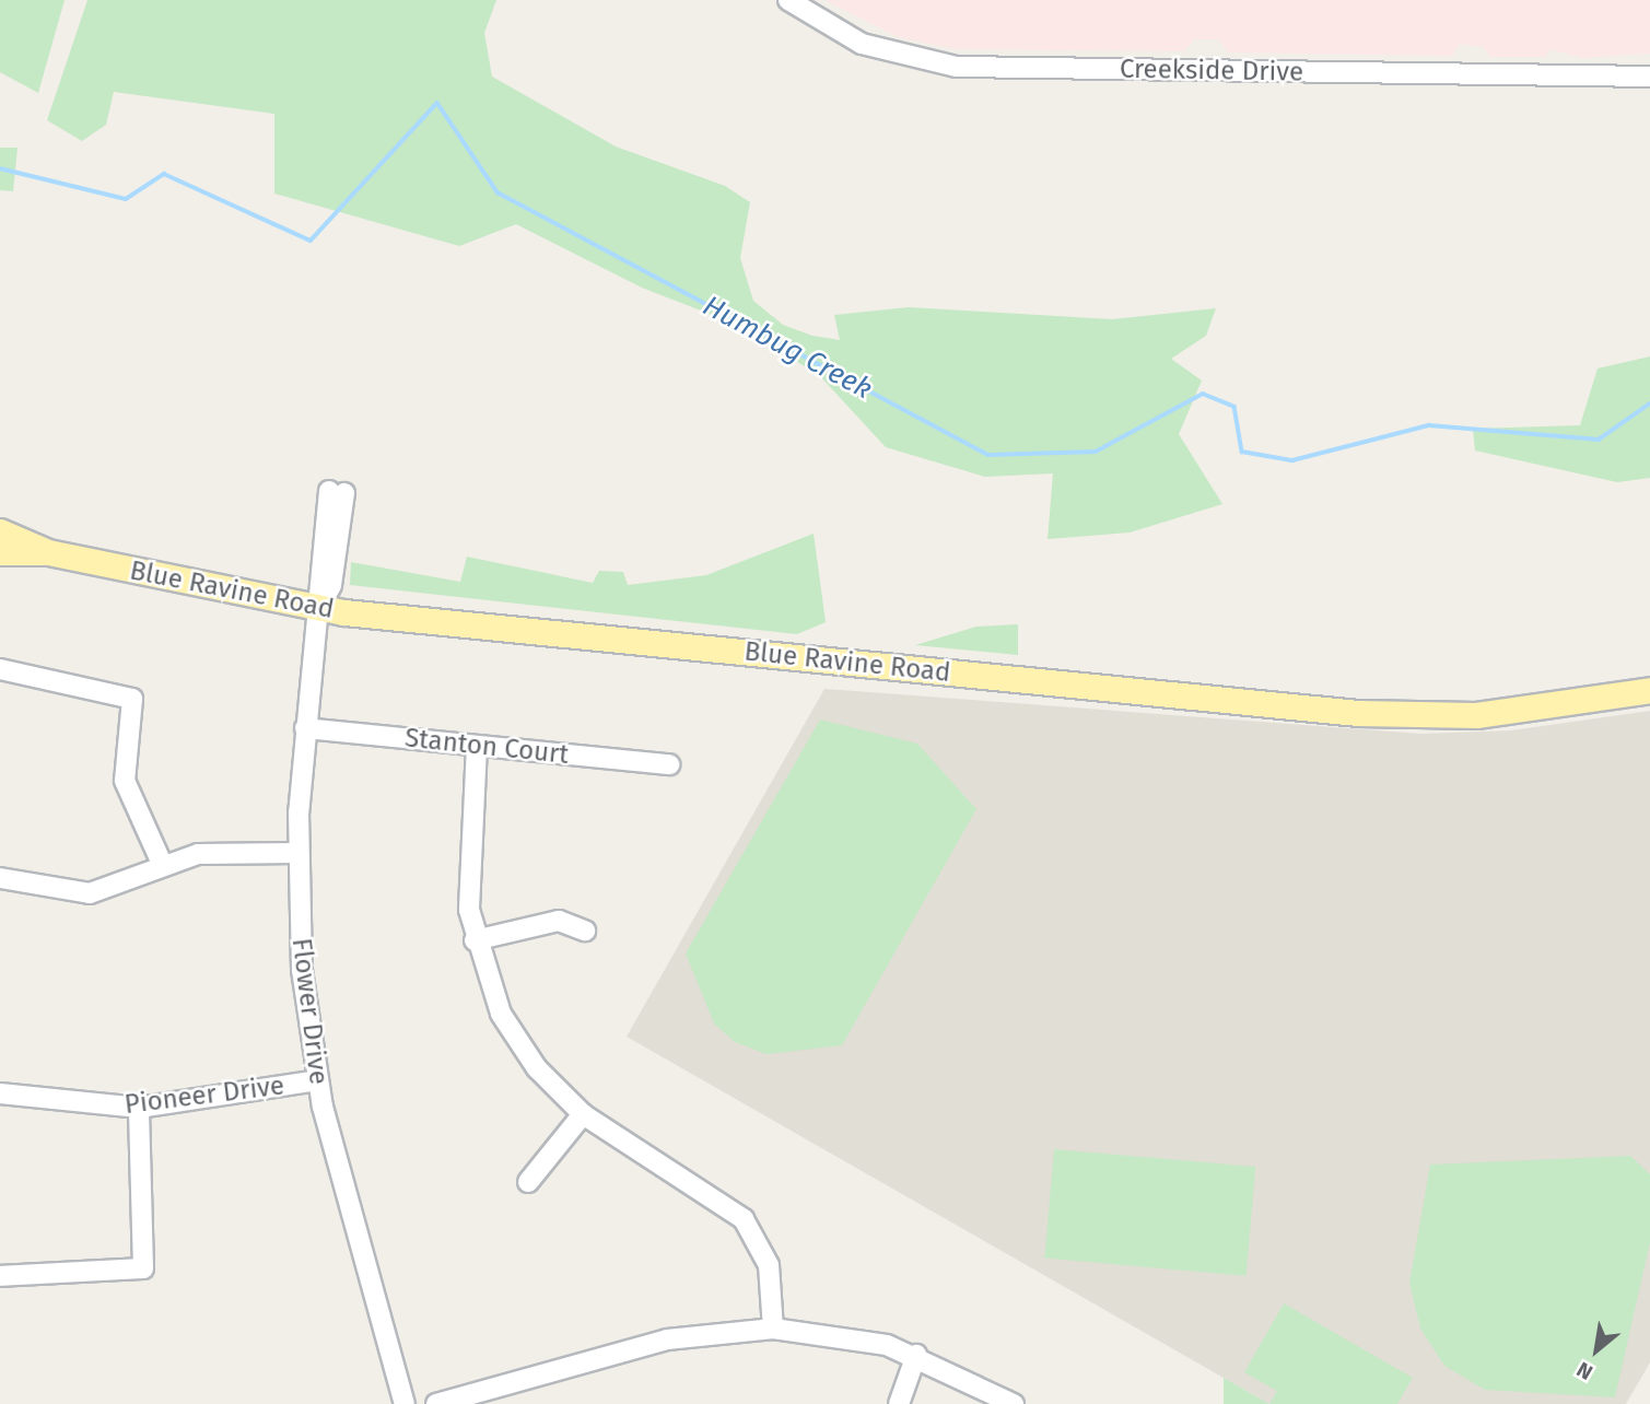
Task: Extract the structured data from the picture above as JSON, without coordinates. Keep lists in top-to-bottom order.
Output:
{
  "streets": {
    "main road": ["Blue Ravine Road"],
    "street": [
      "Creekside Drive",
      "Stanton Court",
      "Flower Drive",
      "Pioneer Drive"
    ]
  },
  "crossings": [
    ["Blue Ravine Road", "Flower Drive"],
    ["Stanton Court", "Flower Drive"],
    ["Flower Drive", "Pioneer Drive"]
  ],
  "water": ["Humbug Creek"],
  "north": "bottom left"
}
